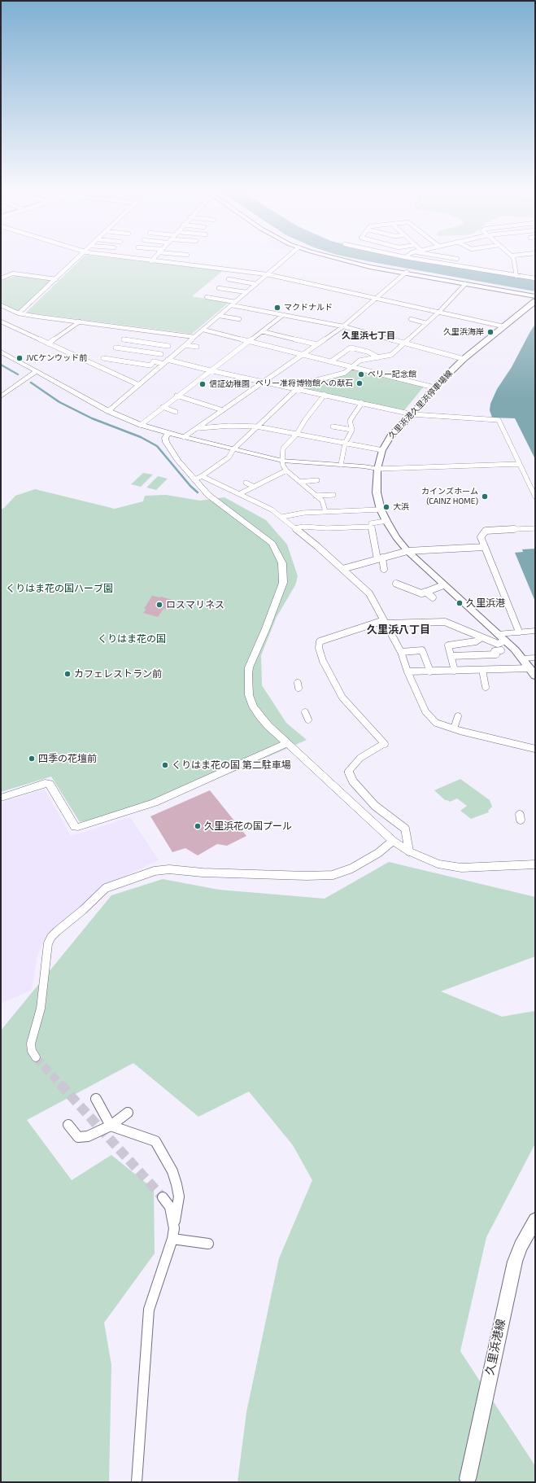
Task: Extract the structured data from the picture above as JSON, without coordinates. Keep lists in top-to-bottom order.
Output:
{
  "streets": {
    "main road": ["久里浜港久里浜停車場線", "久里浜港線"]
  },
  "districts": ["久里浜七丁目", "久里浜八丁目"],
  "parks": ["くりはま花の国ハーブ園", "くりはま花の国"],
  "places": [
    "マクドナルド",
    "久里浜海岸",
    "JVCケンウッド前",
    "ペリー記念館",
    "ペリー准将博物館への献石",
    "信証幼稚園",
    "カインズホーム (CAINZ HOME)",
    "大浜",
    "久里浜港",
    "ロスマリネス",
    "カフェレストラン前",
    "四季の花壇前",
    "くりはま花の国 第二駐車場",
    "久里浜花の国プール"
  ]
}
